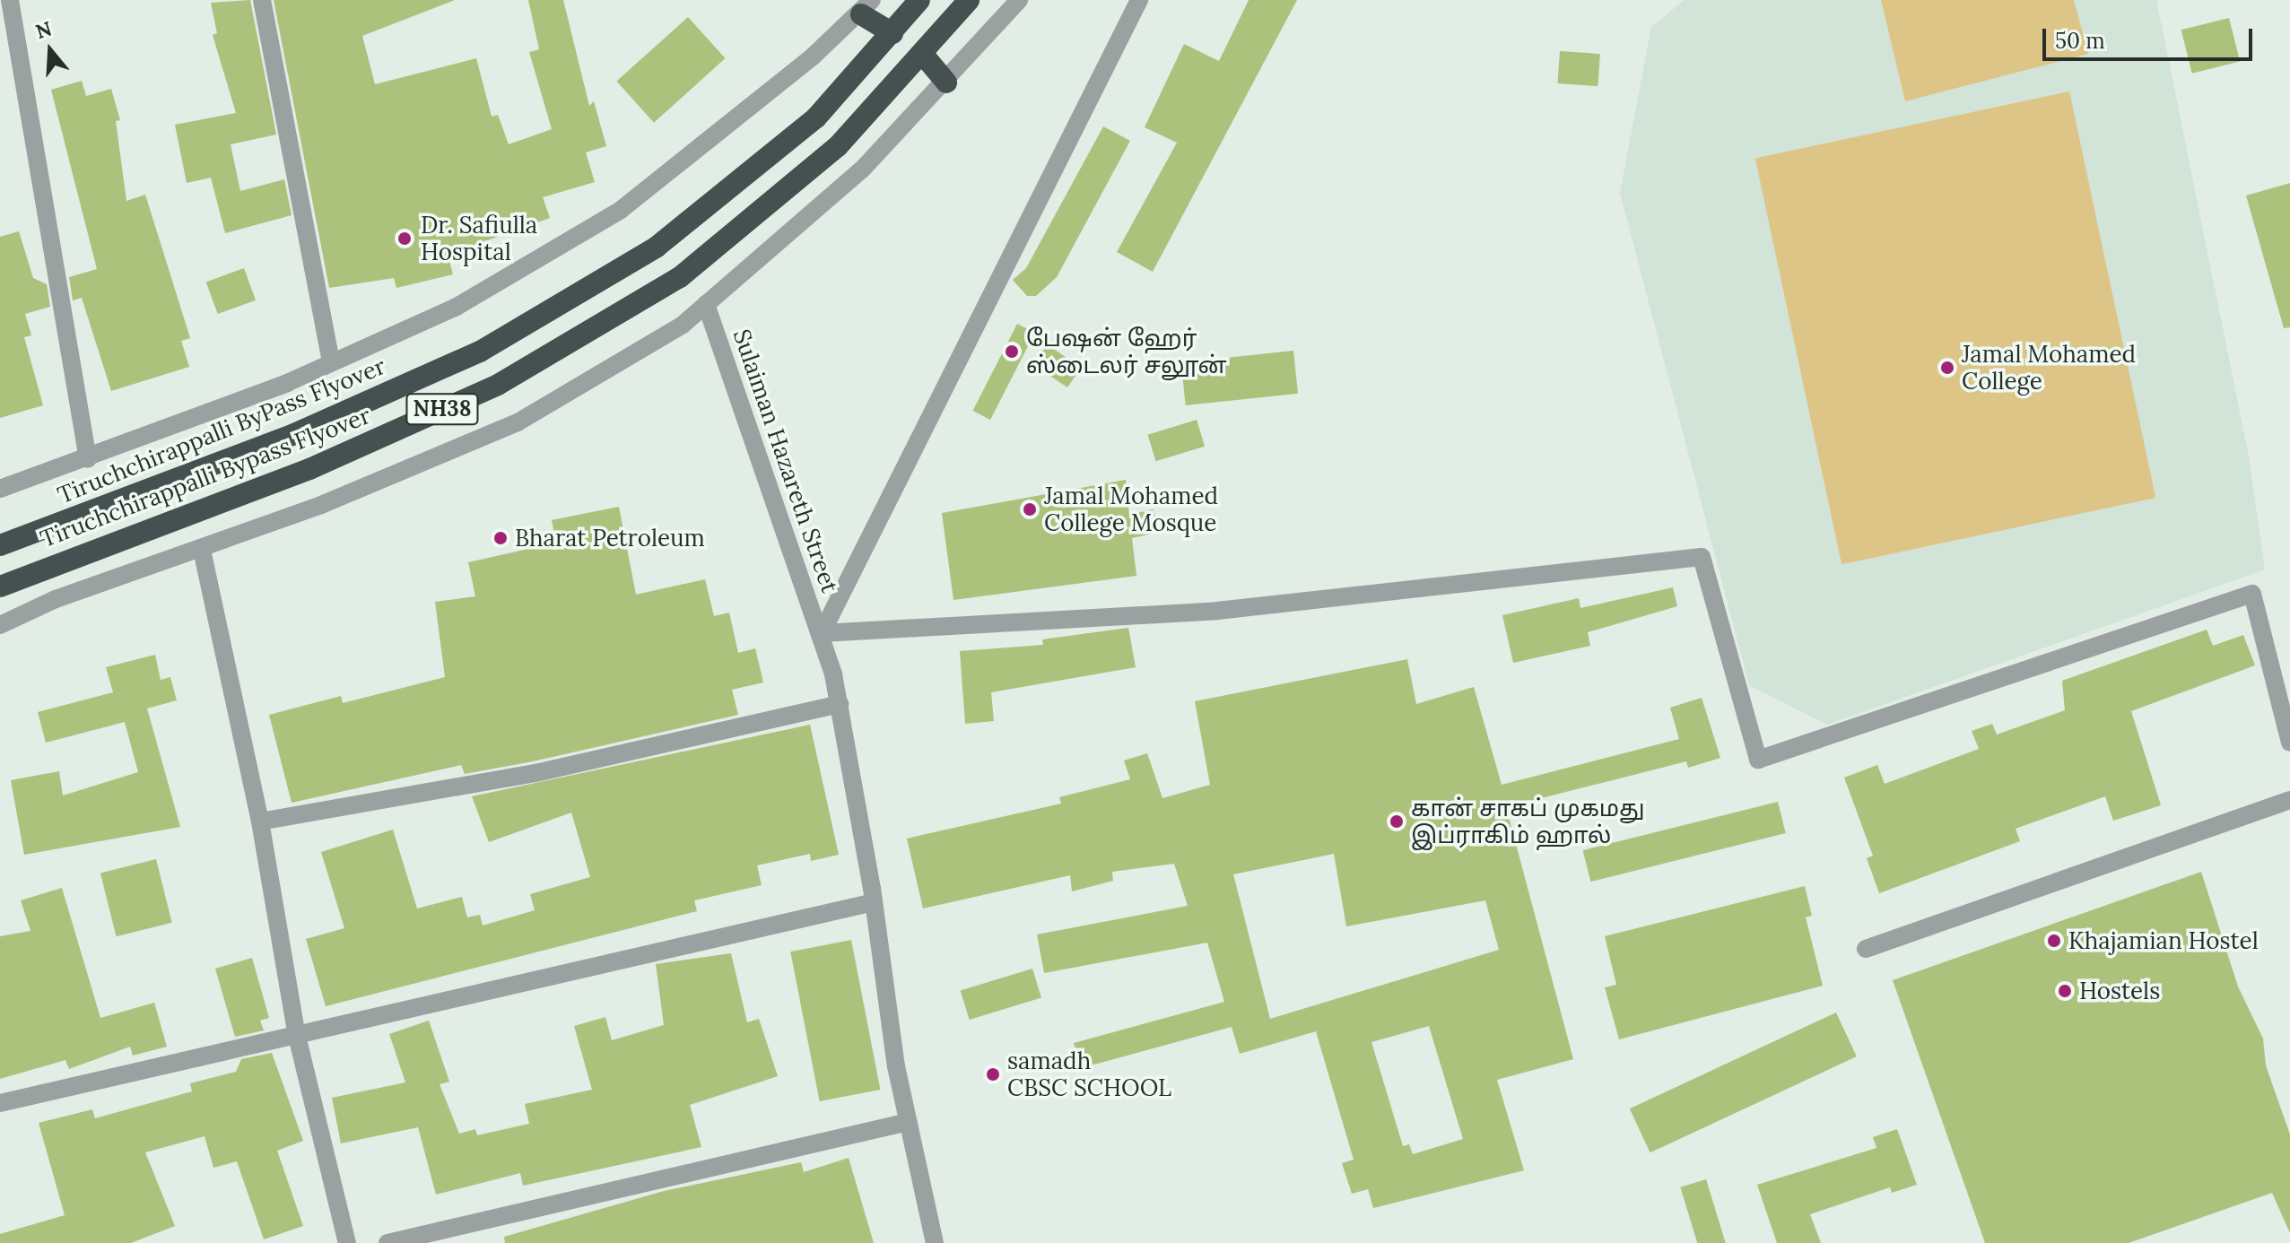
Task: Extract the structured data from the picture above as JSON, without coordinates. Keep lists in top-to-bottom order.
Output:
{
  "streets": {
    "highway": ["NH38", "Tiruchchirappalli ByPass Flyover", "Tiruchchirappalli Bypass Flyover"],
    "street": ["Sulaiman Hazareth Street"]
  },
  "crossings": [
    ["NH38", "Tiruchchirappalli ByPass Flyover"]
  ],
  "places": [
    "Dr. Safiulla Hospital",
    "பேஷன் ஹேர் ஸ்டைலர் சலூன்",
    "Jamal Mohamed College",
    "Jamal Mohamed College Mosque",
    "Bharat Petroleum",
    "கான் சாகப் முகமது இப்ராகிம் ஹால்",
    "Khajamian Hostel",
    "Hostels",
    "samadh CBSC SCHOOL"
  ],
  "scale_bar": "50 m",
  "north": "top"
}
